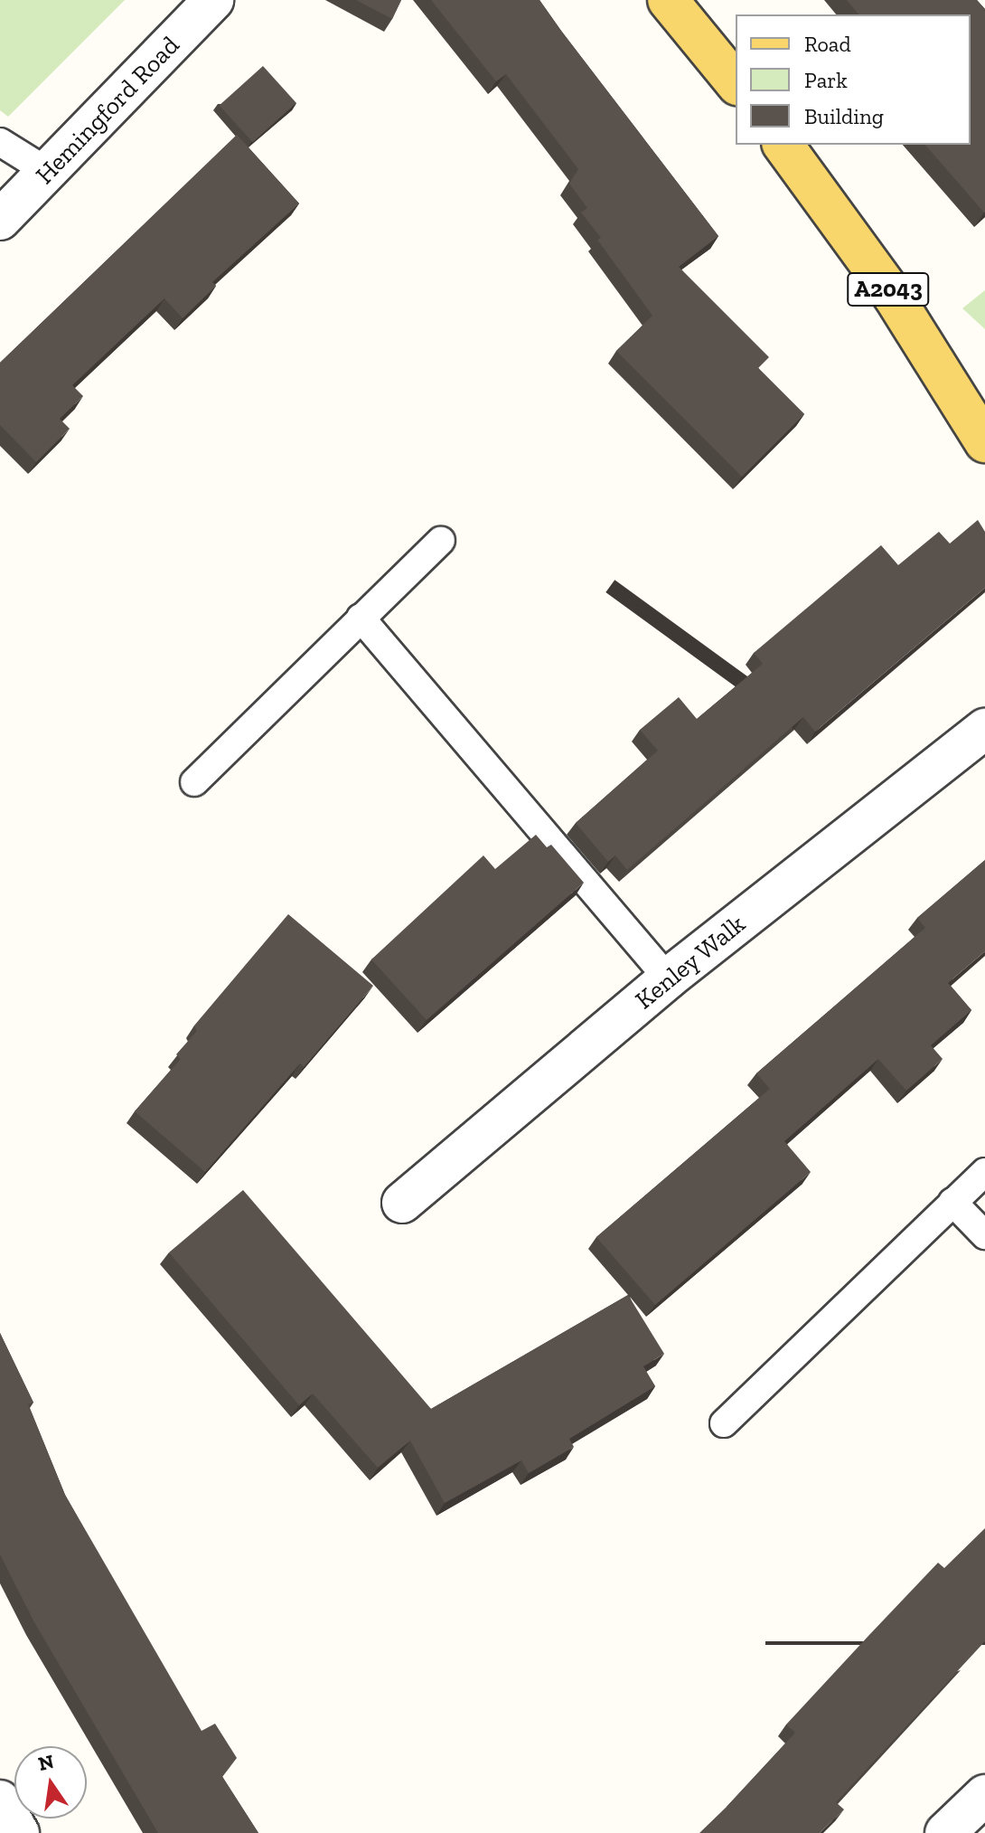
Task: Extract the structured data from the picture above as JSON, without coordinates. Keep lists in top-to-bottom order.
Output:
{
  "streets": {
    "main road": ["A2043"],
    "street": ["Hemingford Road", "Kenley Walk"]
  },
  "legend": ["Road", "Park", "Building"],
  "north": "top"
}
